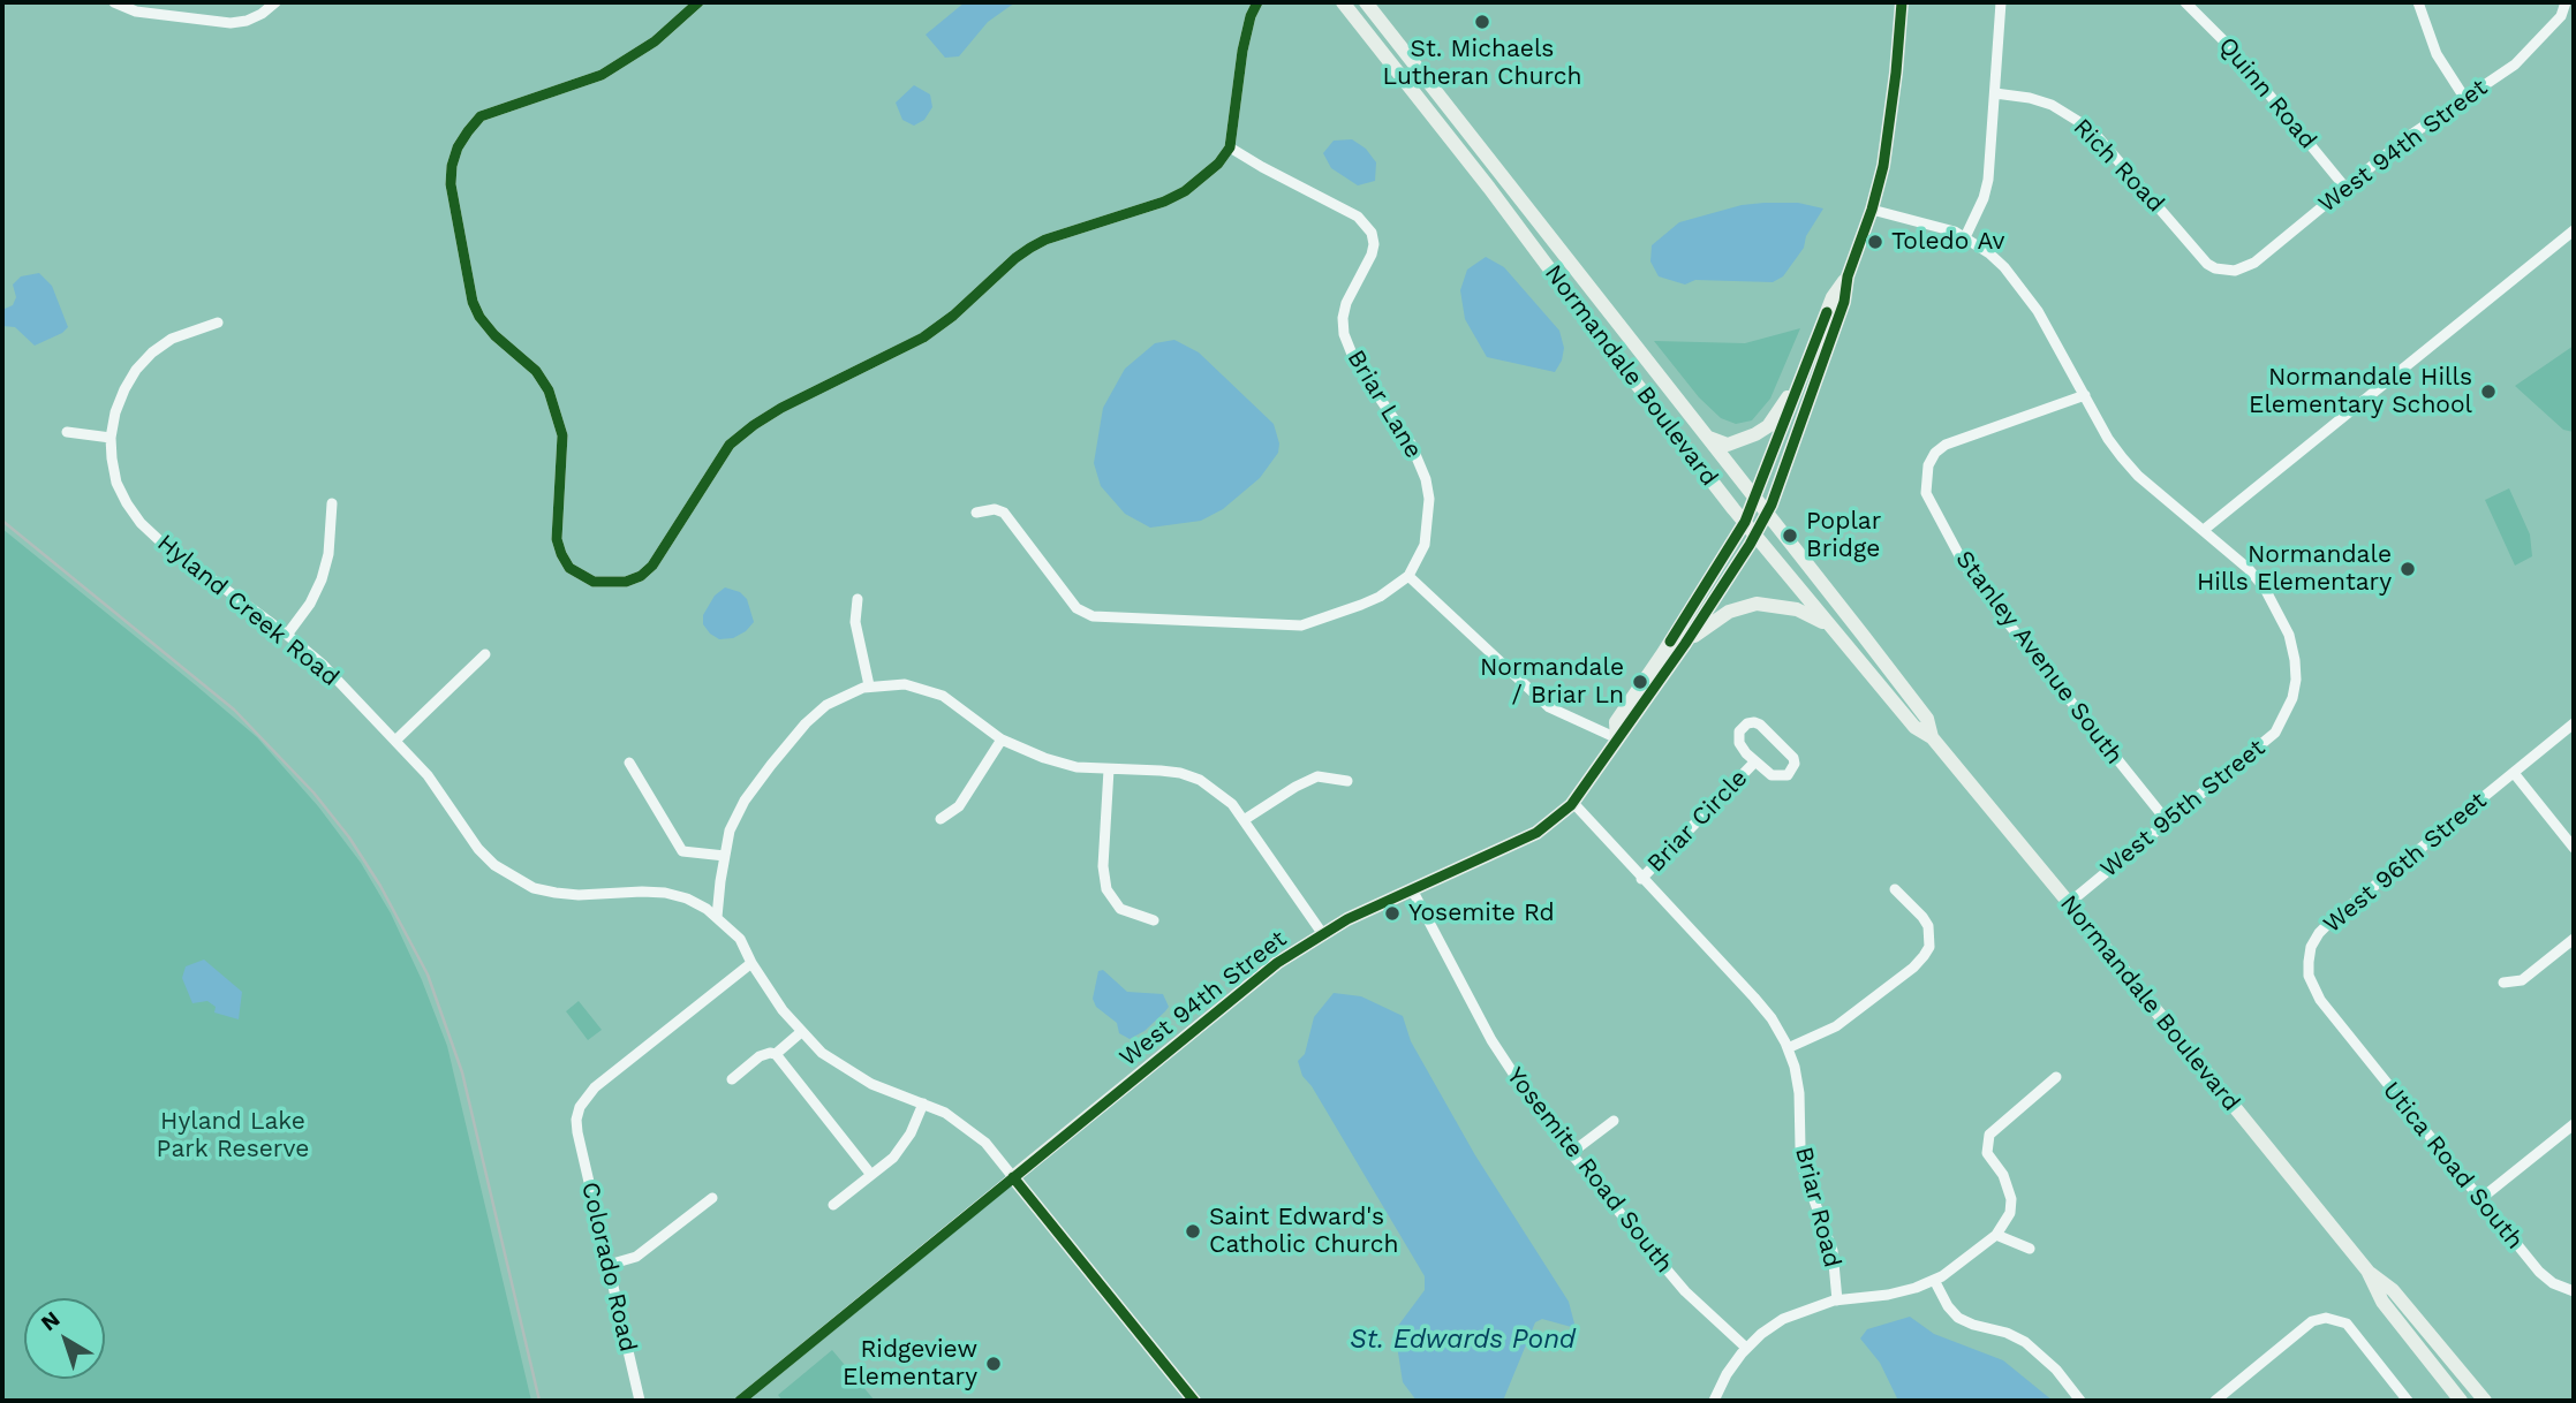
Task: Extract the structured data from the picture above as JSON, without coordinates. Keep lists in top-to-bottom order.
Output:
{
  "streets": {
    "main road": ["West 94th Street", "Normandale Boulevard"],
    "street": [
      "Quinn Road",
      "Rich Road",
      "Briar Lane",
      "Hyland Creek Road",
      "Stanley Avenue South",
      "West 95th Street",
      "Briar Circle",
      "West 96th Street",
      "Utica Road South",
      "Yosemite Road South",
      "Briar Road",
      "Colorado Road"
    ]
  },
  "crossings": [
    ["Quinn Road", "West 94th Street"],
    ["West 94th Street", "Rich Road"],
    ["West 94th Street", "Hyland Creek Road"],
    ["West 94th Street", "Yosemite Road South"],
    ["West 94th Street", "Briar Road"],
    ["Normandale Boulevard", "West 95th Street"],
    ["Hyland Creek Road", "Colorado Road"],
    ["Stanley Avenue South", "West 95th Street"],
    ["Briar Circle", "Briar Road"],
    ["West 96th Street", "Utica Road South"]
  ],
  "water": ["St. Edwards Pond"],
  "parks": ["Hyland Lake Park Reserve"],
  "places": [
    "St. Michaels Lutheran Church",
    "Toledo Av",
    "Normandale Hills Elementary School",
    "Poplar Bridge",
    "Normandale Hills Elementary",
    "Normandale / Briar Ln",
    "Yosemite Rd",
    "Saint Edward's Catholic Church",
    "Ridgeview Elementary"
  ],
  "north": "top left"
}
